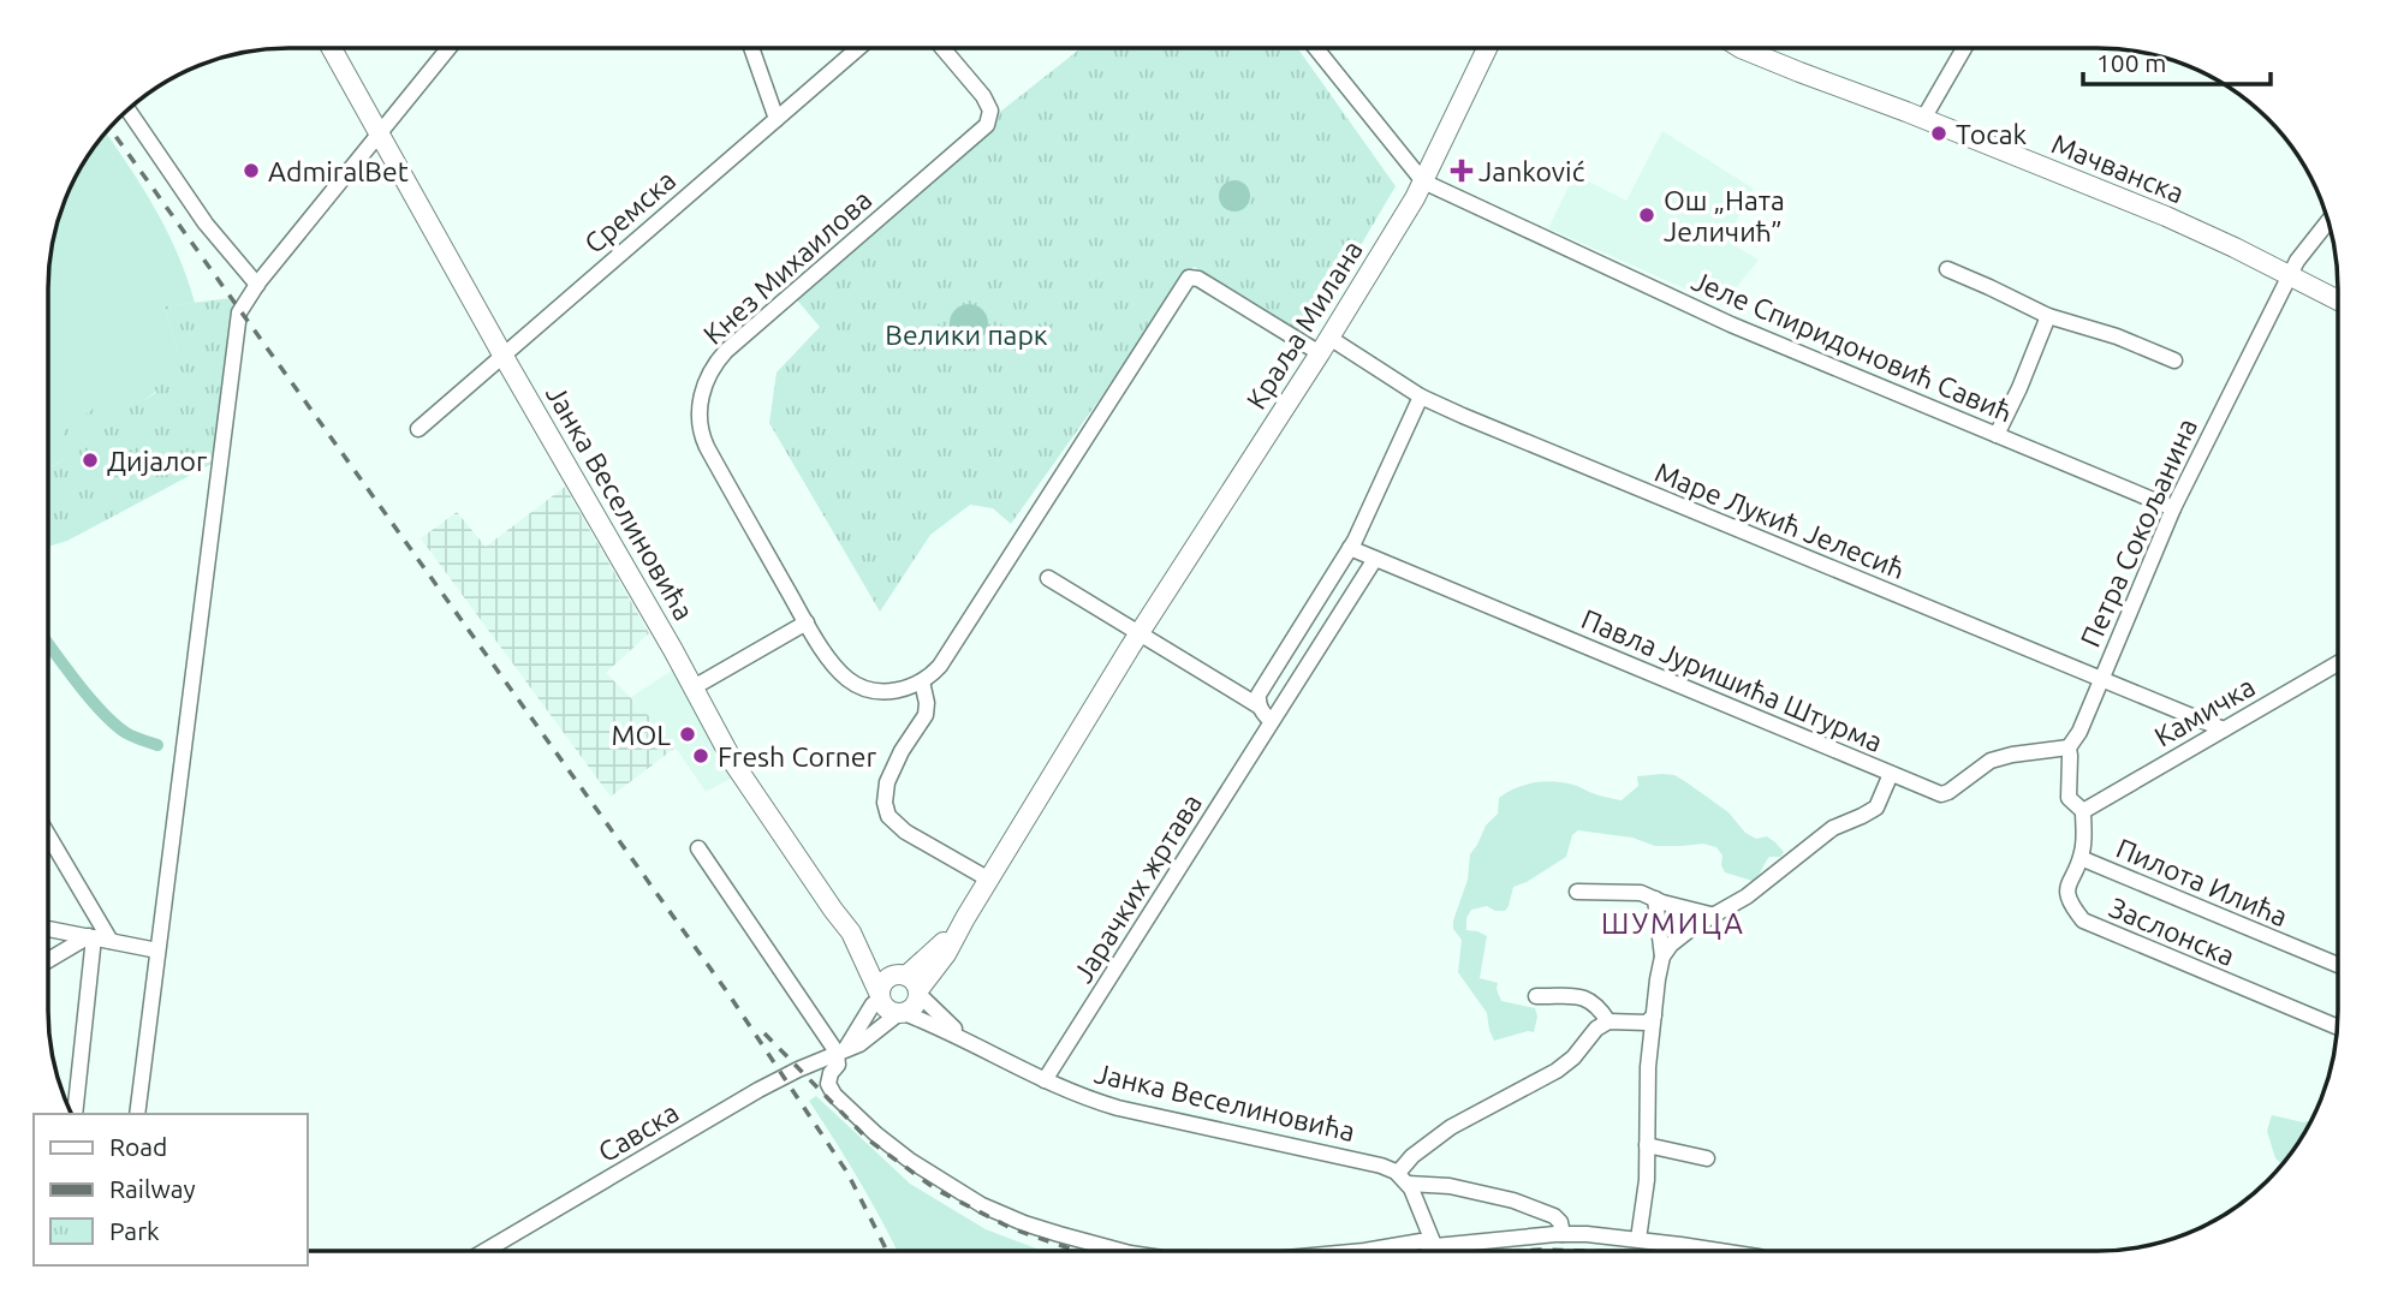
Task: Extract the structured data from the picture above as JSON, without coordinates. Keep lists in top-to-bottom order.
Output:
{
  "streets": {
    "main road": ["Мачванска", "Краља Милана", "Јанка Веселиновића"],
    "street": [
      "Сремска",
      "Кнез Михаилова",
      "Јеле Спиридоновић Савић",
      "Маре Лукић Јелесић",
      "Петра Сокољанина",
      "Павла Јуришића Штурма",
      "Камичка",
      "Пилота Илића",
      "Јарачких жртава",
      "Заслонска",
      "Савска"
    ]
  },
  "crossings": [
    ["Мачванска", "Петра Сокољанина"],
    ["Сремска", "Јанка Веселиновића"],
    ["Краља Милана", "Јеле Спиридоновић Савић"],
    ["Краља Милана", "Јанка Веселиновића"],
    ["Краља Милана", "Маре Лукић Јелесић"],
    ["Краља Милана", "Савска"],
    ["Јеле Спиридоновић Савић", "Петра Сокољанина"],
    ["Јанка Веселиновића", "Јарачких жртава"],
    ["Јанка Веселиновића", "Савска"],
    ["Маре Лукић Јелесић", "Петра Сокољанина"],
    ["Маре Лукић Јелесић", "Камичка"],
    ["Петра Сокољанина", "Павла Јуришића Штурма"],
    ["Петра Сокољанина", "Камичка"],
    ["Петра Сокољанина", "Заслонска"],
    ["Павла Јуришића Штурма", "Јарачких жртава"],
    ["Камичка", "Заслонска"],
    ["Пилота Илића", "Заслонска"]
  ],
  "districts": ["ШУМИЦА"],
  "parks": ["Велики парк"],
  "places": {
    "other": [
      "Tocak",
      "AdmiralBet",
      "Ош „Ната Јеличић”",
      "Дијалог",
      "MOL",
      "Fresh Corner"
    ],
    "health": ["Janković"]
  },
  "legend": ["Road", "Railway", "Park"],
  "scale_bar": "100 m"
}
